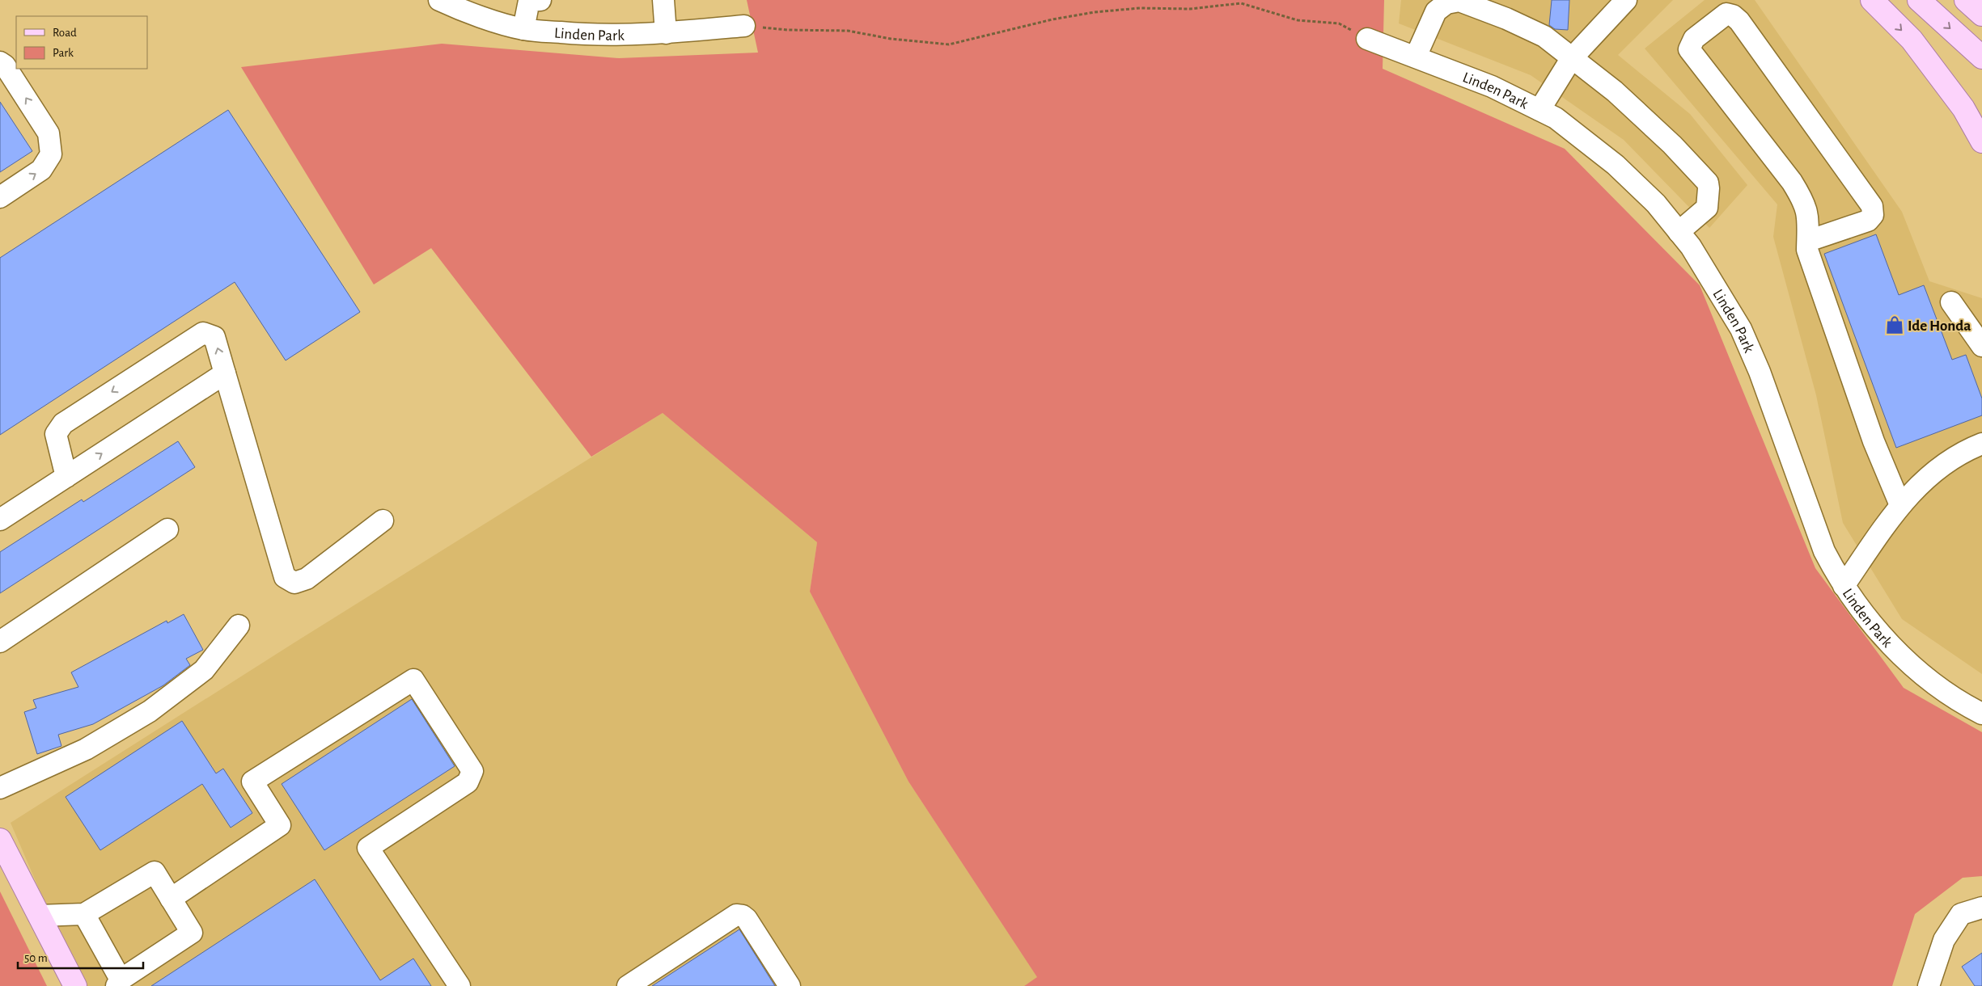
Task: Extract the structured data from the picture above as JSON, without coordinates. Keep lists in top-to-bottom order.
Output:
{
  "streets": {
    "street": ["Linden Park"]
  },
  "places": {
    "shop": ["Ide Honda"]
  },
  "legend": ["Road", "Park"],
  "scale_bar": "50 m"
}
